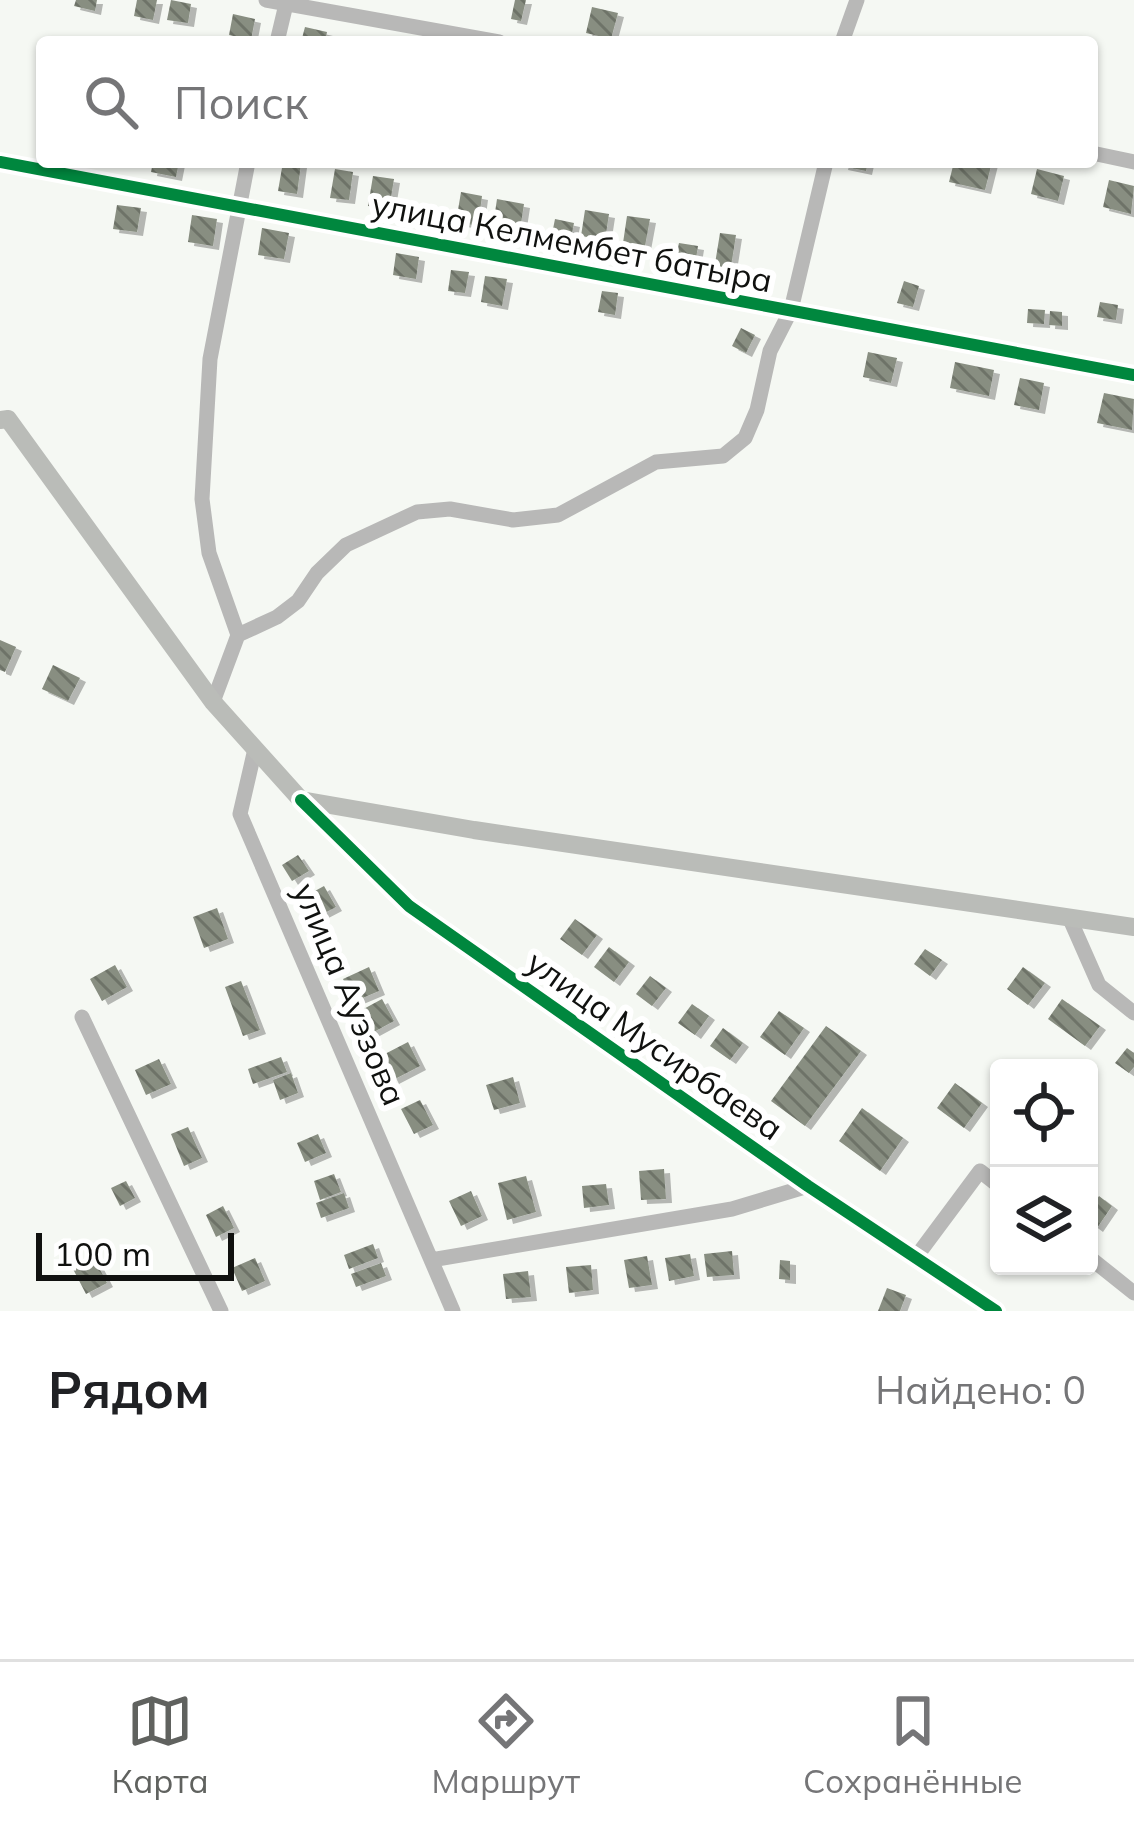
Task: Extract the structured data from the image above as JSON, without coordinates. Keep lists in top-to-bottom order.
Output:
{
  "streets": {
    "street": ["улица Келмембет батыра", "улица Ауэзова", "улица Мусирбаева"]
  },
  "scale_bar": "100 m",
  "page": {
    "search": "Поиск",
    "scale": "100 m",
    "heading": ["Рядом", "Найдено: 0"],
    "nav": ["Карта", "Маршрут", "Сохранённые"]
  }
}
